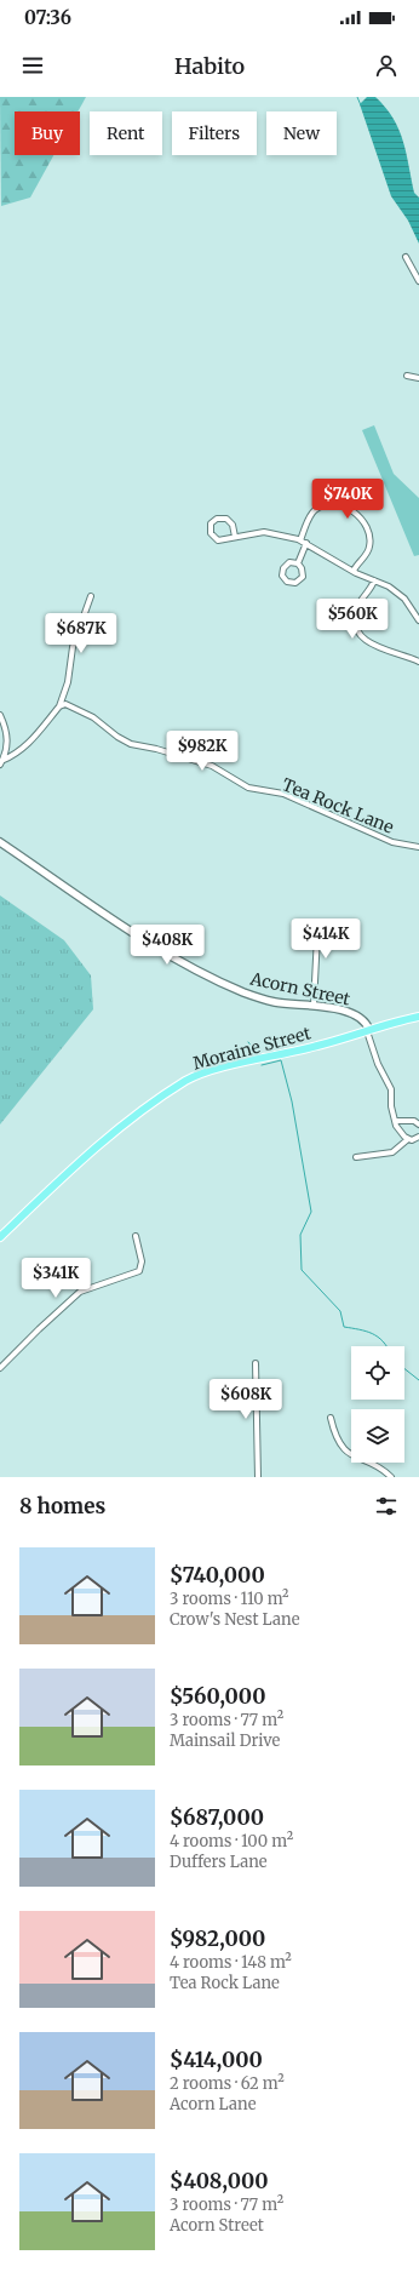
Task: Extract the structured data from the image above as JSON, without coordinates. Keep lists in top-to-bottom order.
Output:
{
  "streets": {
    "main road": ["Acorn Street", "Moraine Street"],
    "street": ["Tea Rock Lane"]
  },
  "crossings": [
    ["Acorn Street", "Moraine Street"]
  ],
  "page": {
    "status": "07:36",
    "header": "Habito",
    "chip": [
      "Buy",
      "Rent",
      "Filters",
      "New"
    ],
    "price": [
      "$740K",
      "$560K",
      "$687K",
      "$982K",
      "$414K",
      "$408K",
      "$341K",
      "$608K"
    ],
    "heading": "8 homes",
    "list": [
      {
        "name": "$740,000",
        "note": "3 rooms · 110 m² · Crow's Nest Lane"
      },
      {
        "name": "$560,000",
        "note": "3 rooms · 77 m² · Mainsail Drive"
      },
      {
        "name": "$687,000",
        "note": "4 rooms · 100 m² · Duffers Lane"
      },
      {
        "name": "$982,000",
        "note": "4 rooms · 148 m² · Tea Rock Lane"
      },
      {
        "name": "$414,000",
        "note": "2 rooms · 62 m² · Acorn Lane"
      },
      {
        "name": "$408,000",
        "note": "3 rooms · 77 m² · Acorn Street"
      }
    ]
  }
}
